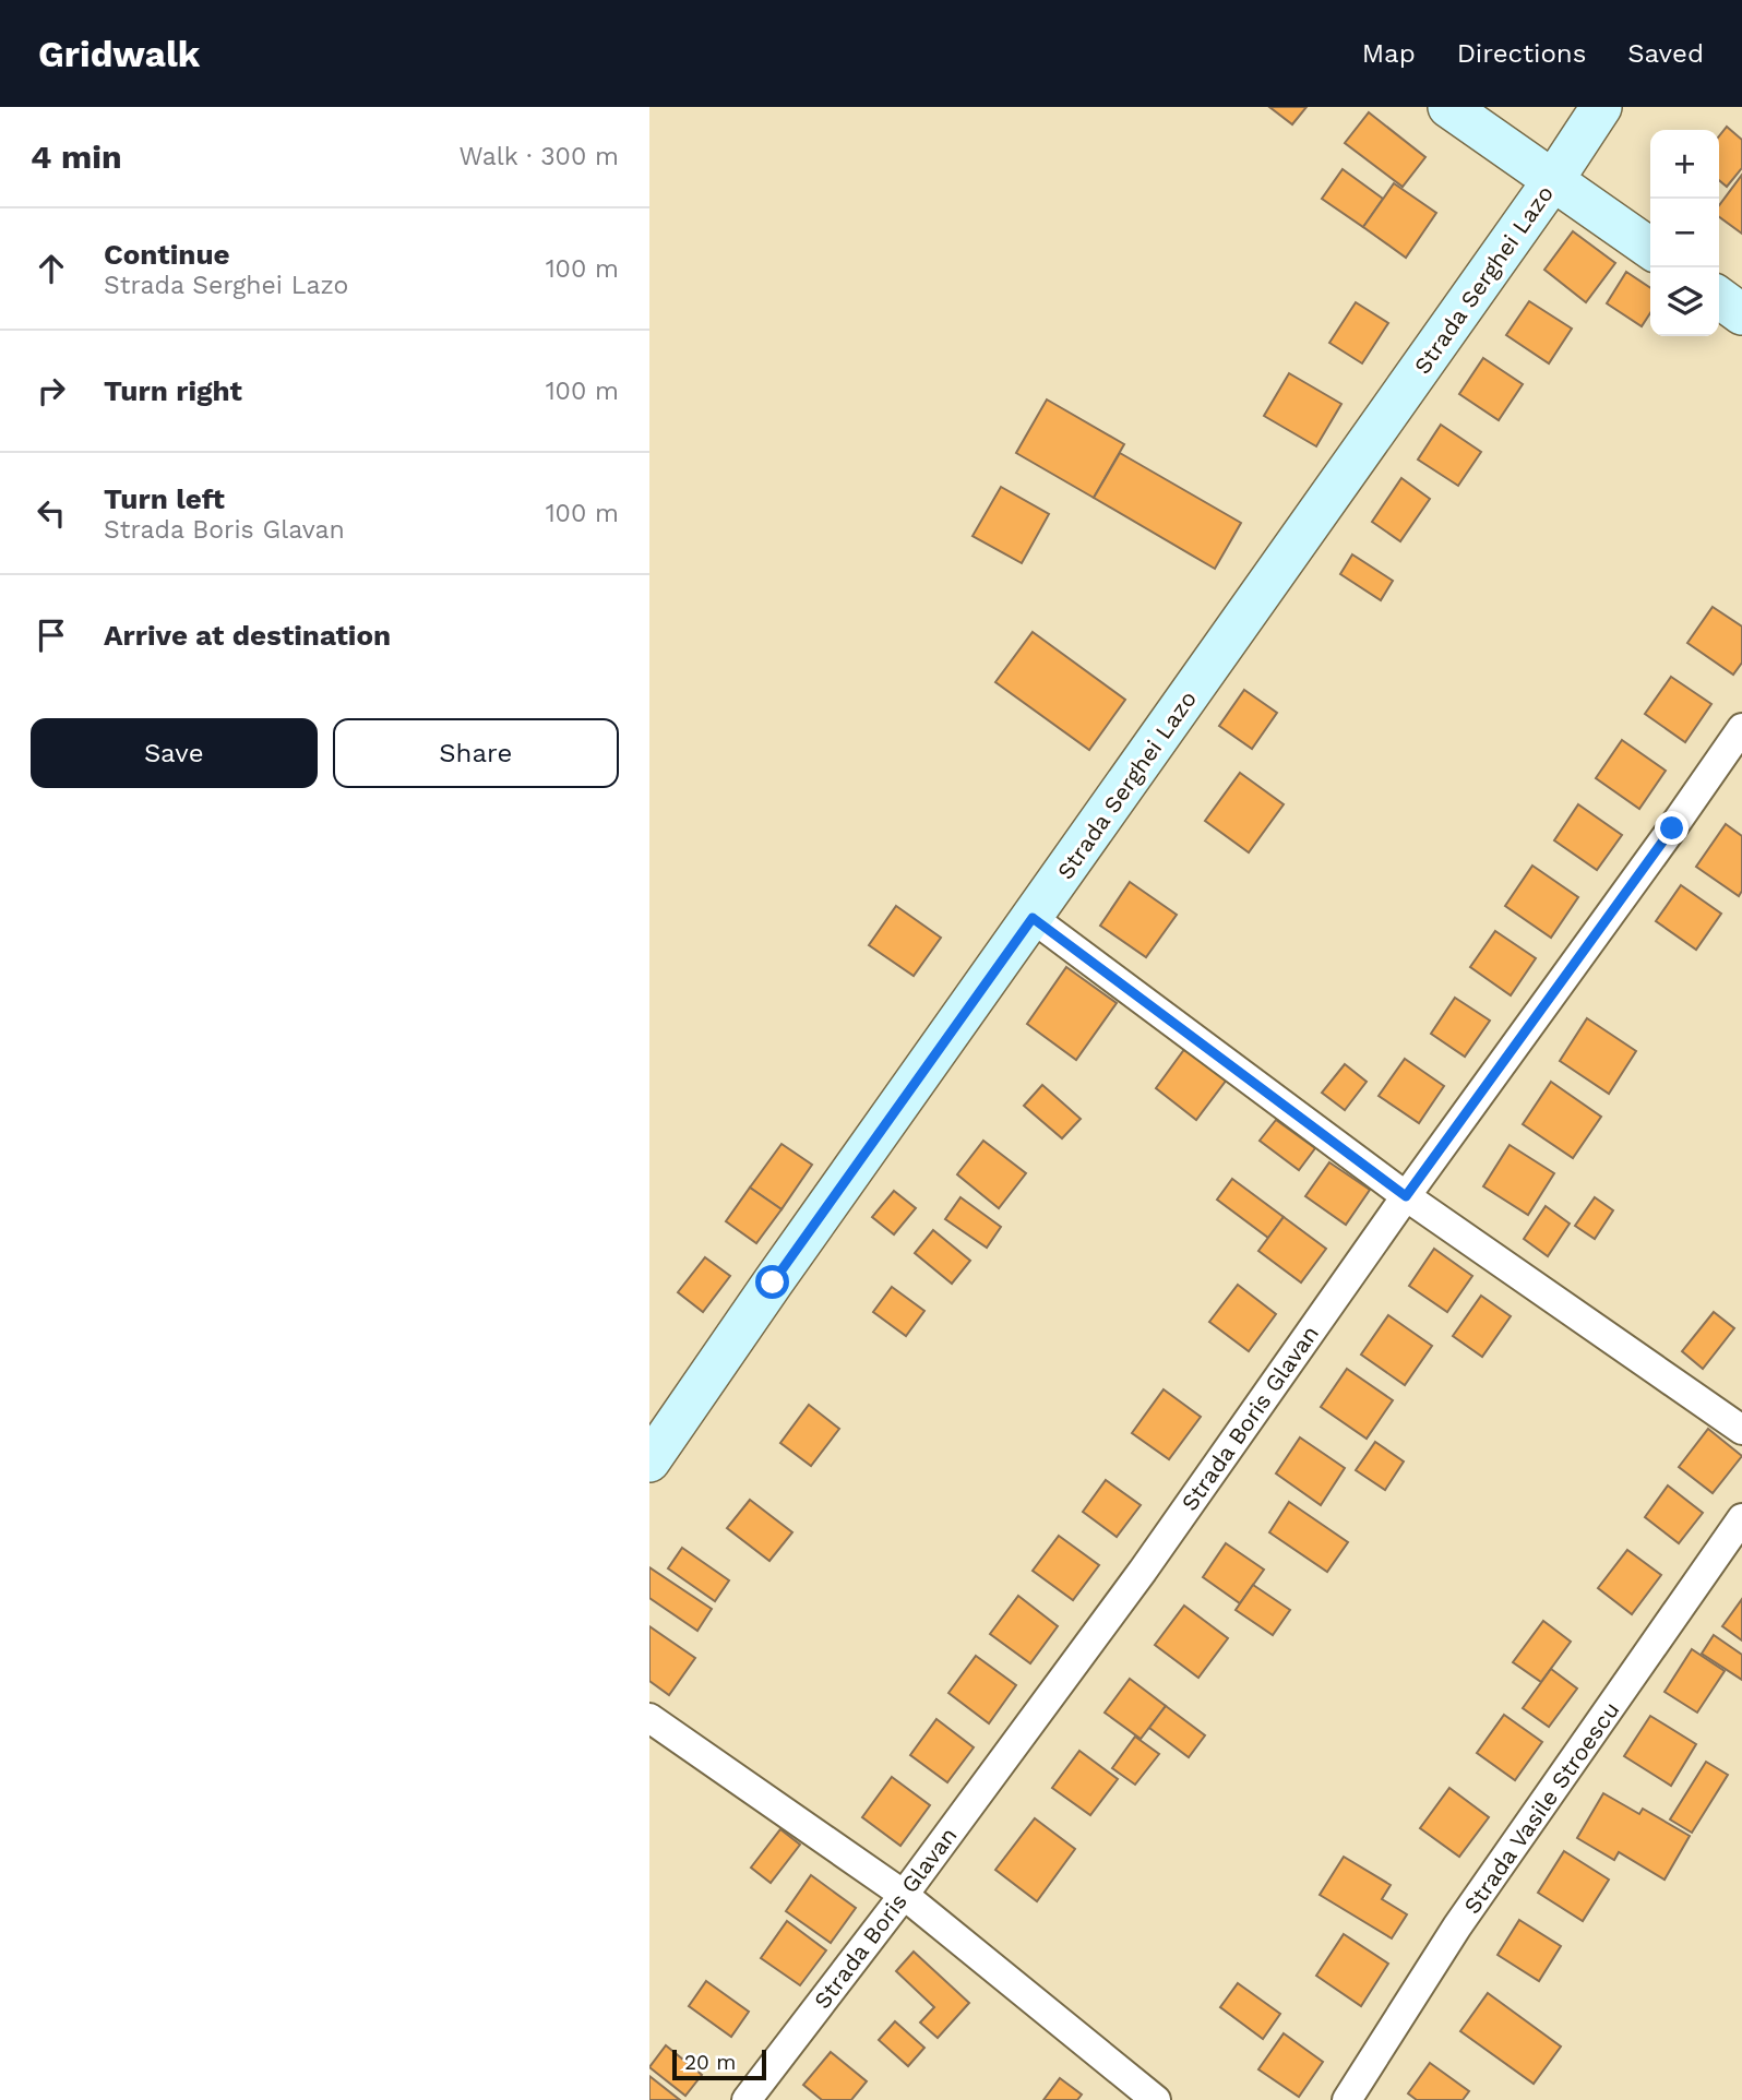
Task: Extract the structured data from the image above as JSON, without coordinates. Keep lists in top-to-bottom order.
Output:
{
  "streets": {
    "street": ["Strada Serghei Lazo", "Strada Boris Glavan", "Strada Vasile Stroescu"]
  },
  "scale_bar": "20 m",
  "page": {
    "header": "Gridwalk",
    "nav": ["Map", "Directions", "Saved"],
    "heading": ["4 min", "Walk · 300 m"],
    "map_buttons": ["+", "−"],
    "list": [
      ["Continue", "Strada Serghei Lazo", "100 m"],
      ["Turn right", "100 m"],
      ["Turn left", "Strada Boris Glavan", "100 m"],
      "Arrive at destination"
    ],
    "buttons": ["Save", "Share"],
    "scale": "20 m"
  }
}
